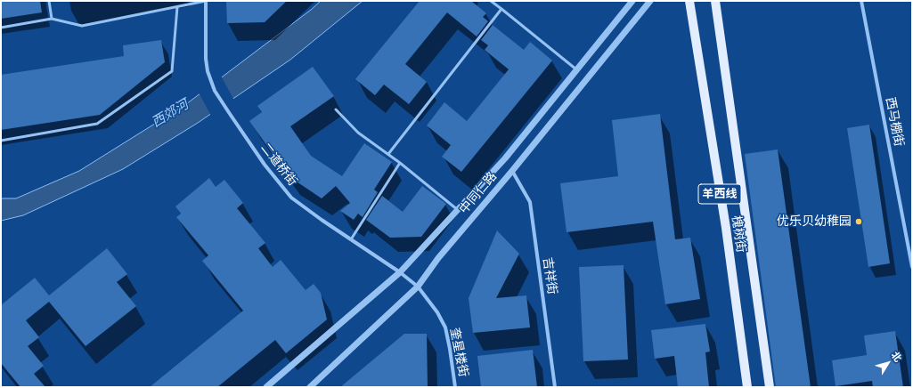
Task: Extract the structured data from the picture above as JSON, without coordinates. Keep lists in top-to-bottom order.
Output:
{
  "streets": {
    "main road": ["羊西线", "槐树街"],
    "street": [
      "西马棚街",
      "二道桥街",
      "中同仁路",
      "吉祥街",
      "奎星楼街"
    ]
  },
  "crossings": [
    ["二道桥街", "中同仁路"],
    ["二道桥街", "奎星楼街"],
    ["中同仁路", "吉祥街"],
    ["中同仁路", "奎星楼街"]
  ],
  "water": ["西郊河"],
  "places": ["优乐贝幼稚园"],
  "north": "top right"
}
